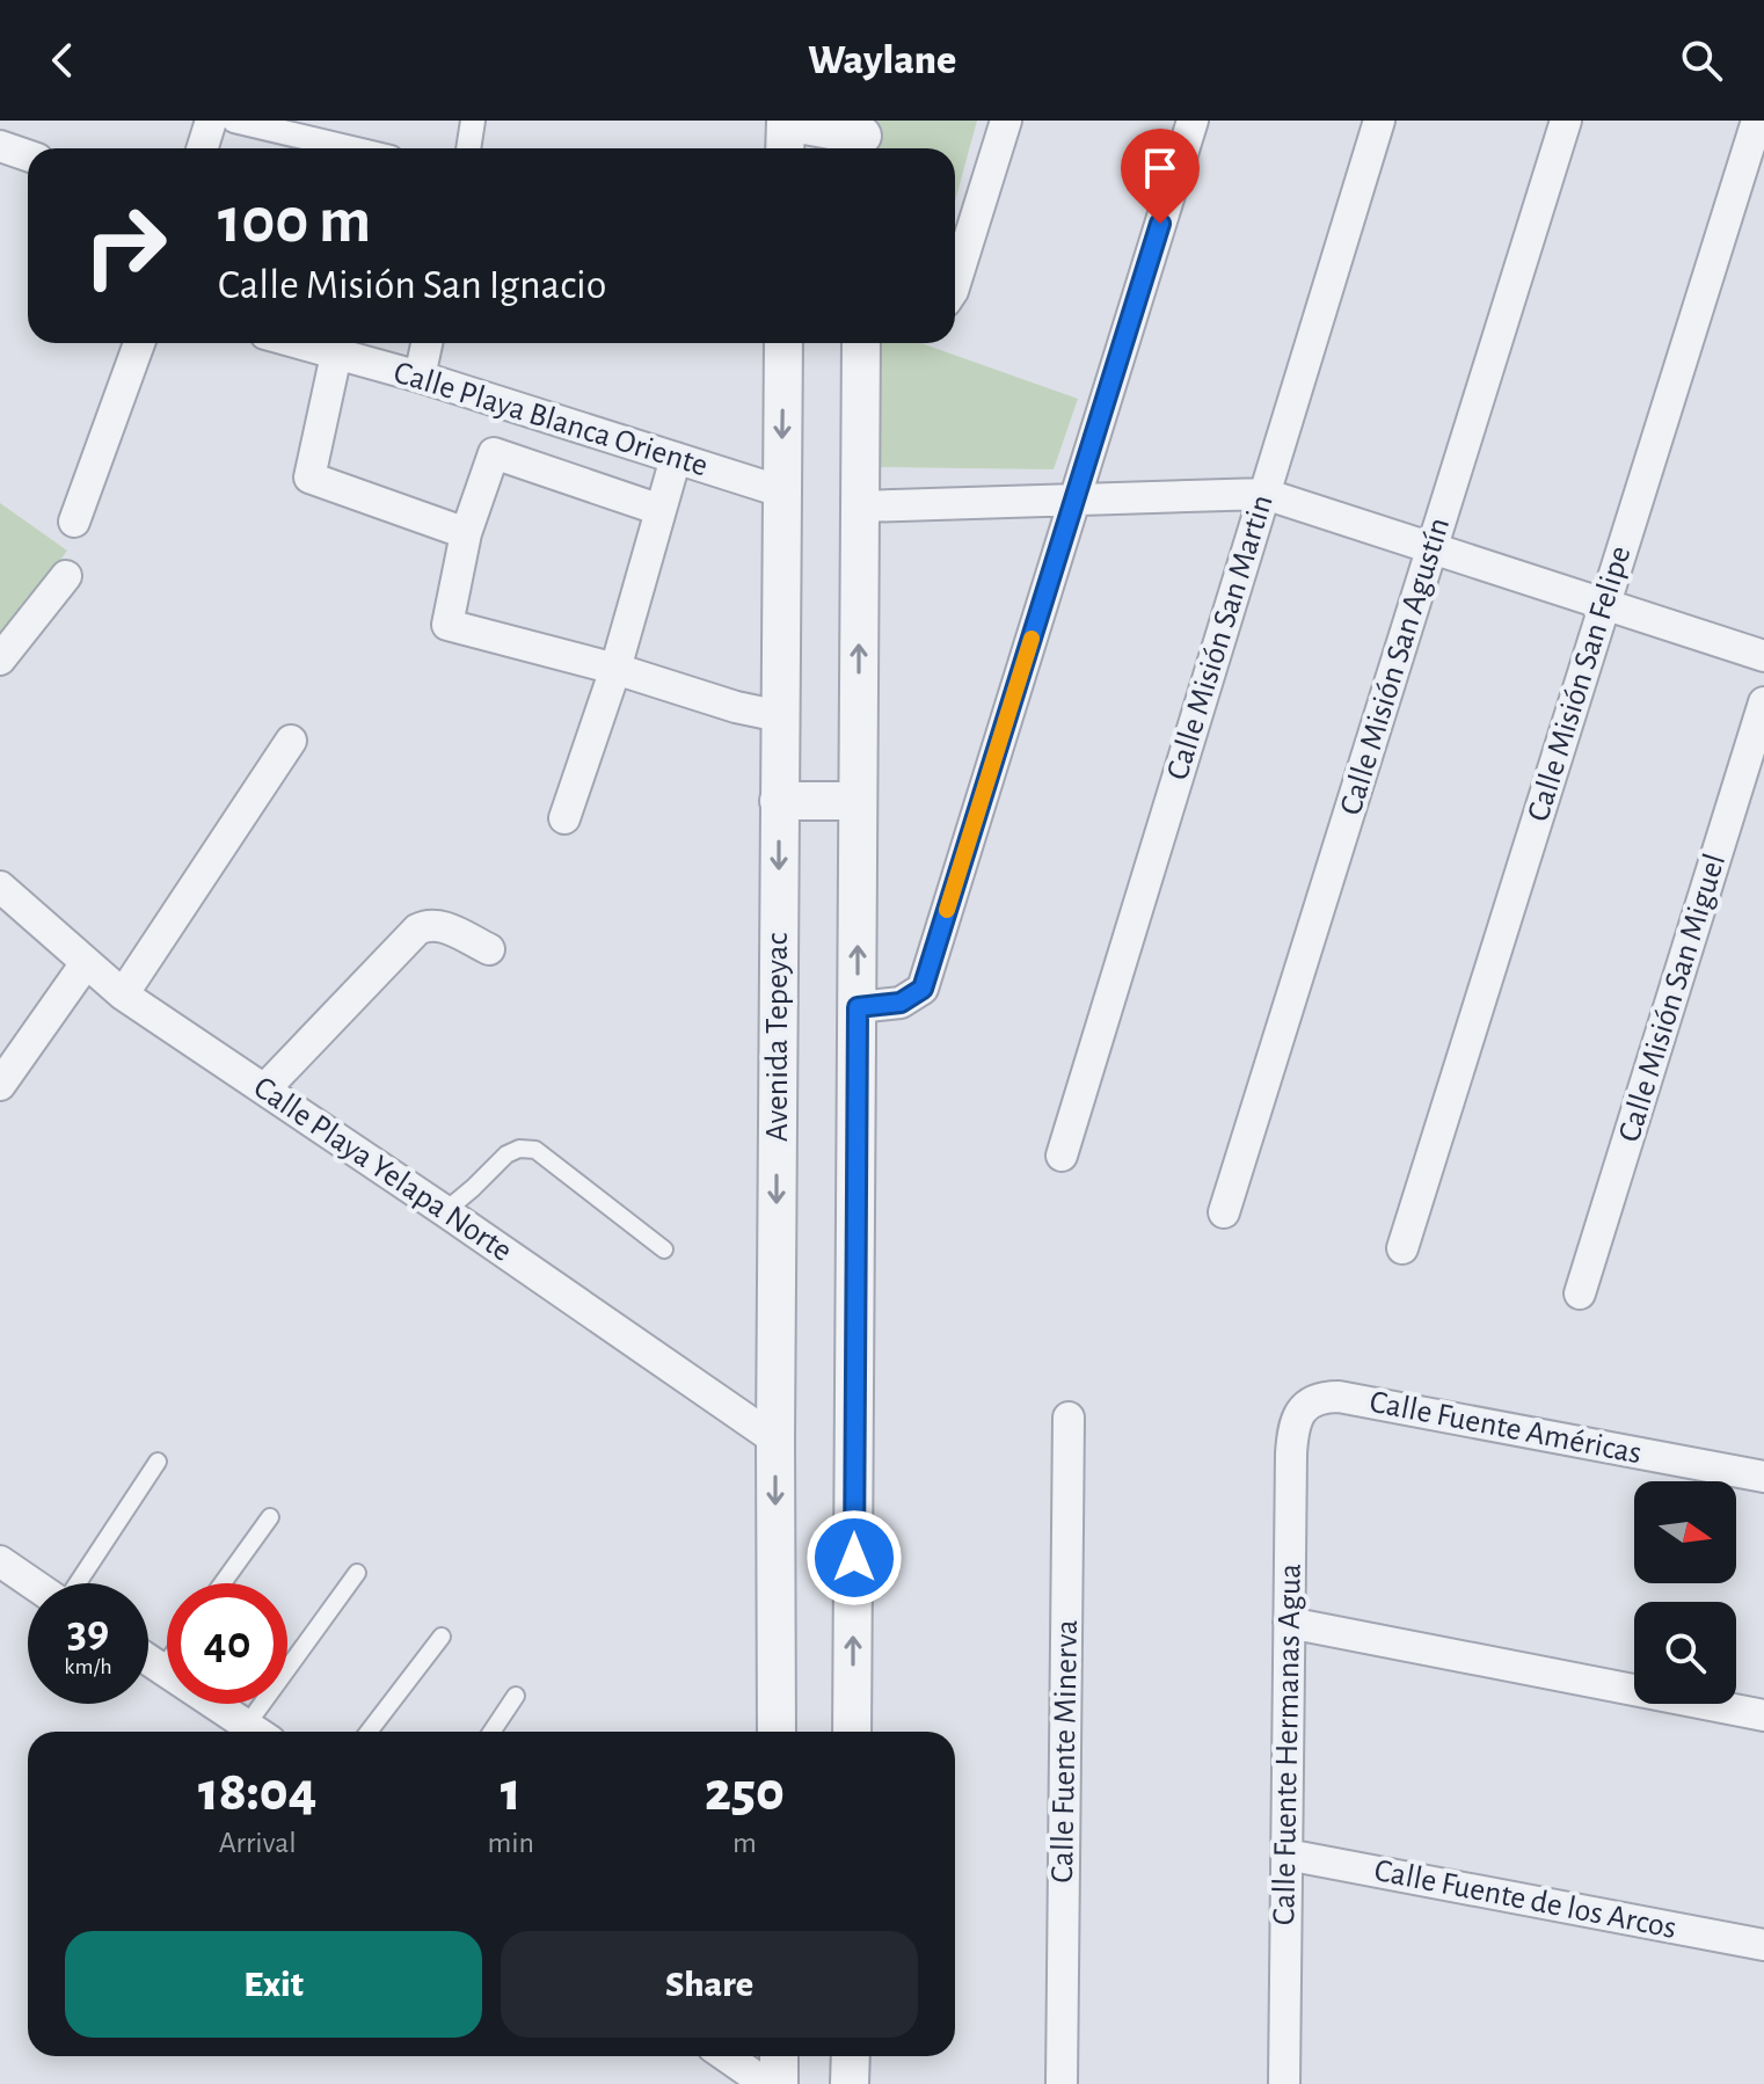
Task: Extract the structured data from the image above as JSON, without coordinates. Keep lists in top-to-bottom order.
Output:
{
  "streets": {
    "street": [
      "Calle Playa Blanca Oriente",
      "Calle Misión San Martin",
      "Calle Misión San Agustín",
      "Calle Misión San Felipe",
      "Calle Misión San Miguel",
      "Avenida Tepeyac",
      "Calle Playa Yelapa Norte",
      "Calle Fuente Américas",
      "Calle Fuente Hermanas Agua",
      "Calle Fuente Minerva",
      "Calle Fuente de los Arcos"
    ]
  },
  "crossings": [
    ["Calle Playa Blanca Oriente", "Avenida Tepeyac"],
    ["Avenida Tepeyac", "Calle Playa Yelapa Norte"],
    ["Calle Fuente Américas", "Calle Fuente Hermanas Agua"],
    ["Calle Fuente Hermanas Agua", "Calle Fuente de los Arcos"]
  ],
  "north": "right",
  "page": {
    "header": "Waylane",
    "turn": ["100 m", "Calle Misión San Ignacio"],
    "speed": "39 km/h",
    "limit": "40",
    "eta": [
      "18:04",
      "Arrival",
      "1",
      "min",
      "250",
      "m"
    ],
    "buttons": ["Exit", "Share"]
  }
}
